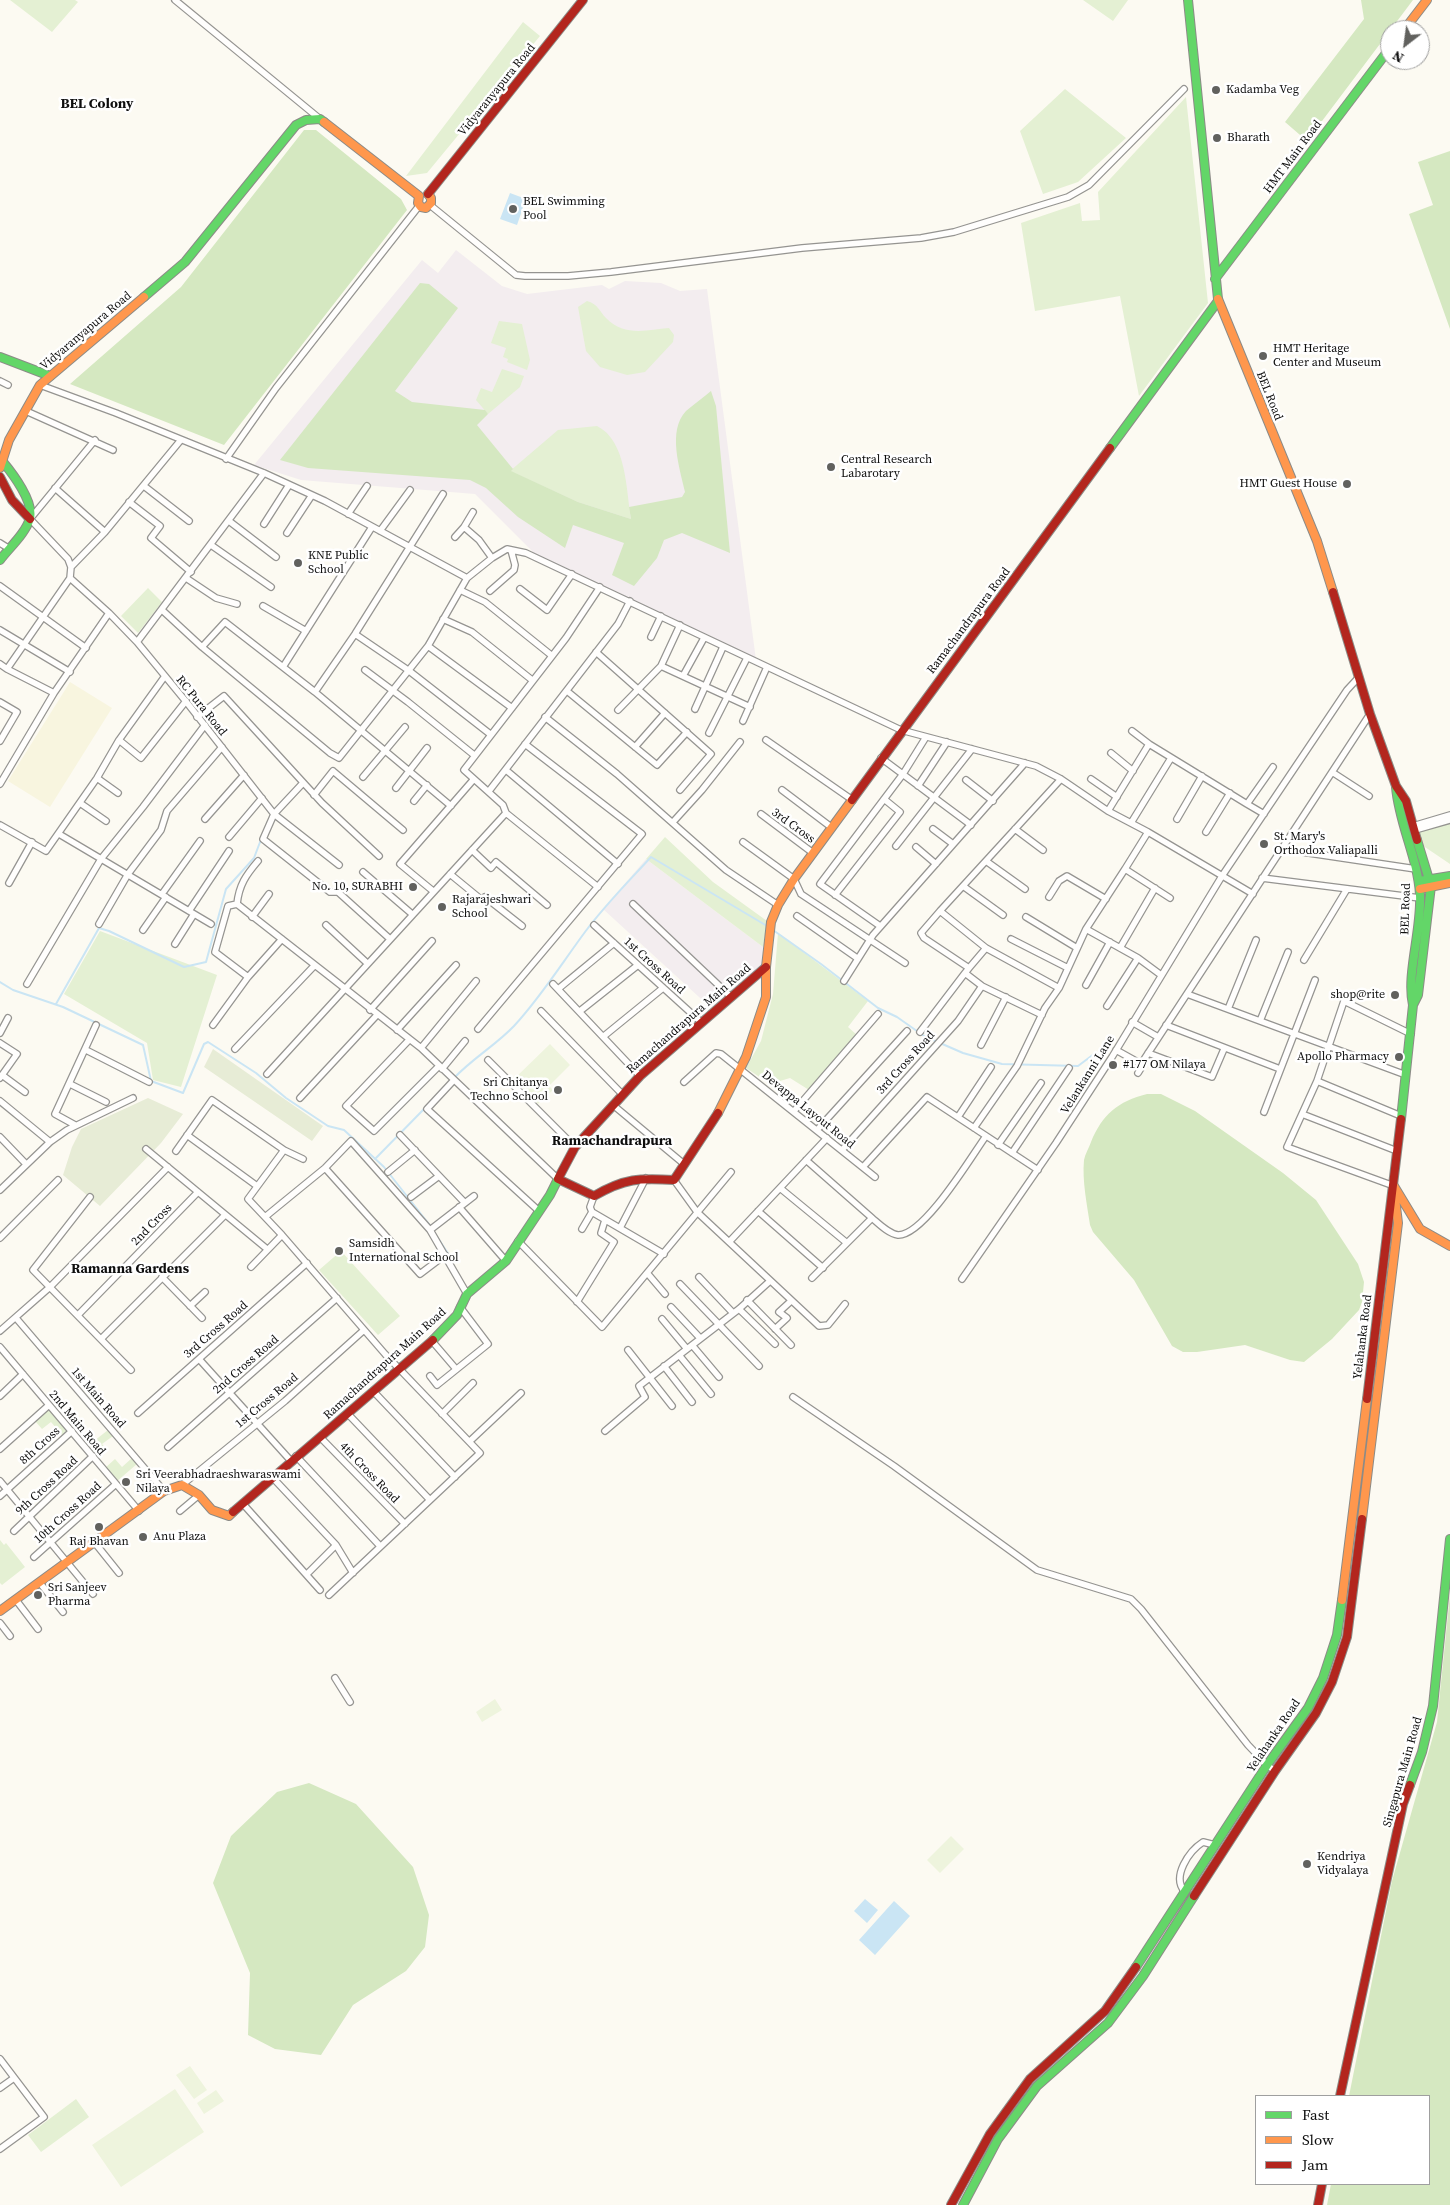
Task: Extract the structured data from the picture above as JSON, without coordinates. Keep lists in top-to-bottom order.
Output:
{
  "streets": {
    "main road": [
      "Vidyaranyapura Road",
      "HMT Main Road",
      "BEL Road",
      "Ramachandrapura Road",
      "Ramachandrapura Main Road",
      "Yelahanka Road",
      "Singapura Main Road"
    ],
    "street": [
      "RC Pura Road",
      "3rd Cross",
      "1st Cross Road",
      "3rd Cross Road",
      "Velankanni Lane",
      "Devappa Layout Road",
      "2nd Cross",
      "2nd Cross Road",
      "1st Main Road",
      "2nd Main Road",
      "8th Cross",
      "4th Cross Road",
      "9th Cross Road",
      "10th Cross Road"
    ]
  },
  "crossings": [
    ["HMT Main Road", "BEL Road"],
    ["BEL Road", "Ramachandrapura Road"],
    ["BEL Road", "Velankanni Lane"],
    ["BEL Road", "Yelahanka Road"],
    ["Ramachandrapura Road", "3rd Cross"],
    ["Ramachandrapura Road", "Ramachandrapura Main Road"],
    ["Ramachandrapura Road", "Devappa Layout Road"],
    ["1st Cross Road", "Ramachandrapura Main Road"],
    ["Ramachandrapura Main Road", "4th Cross Road"],
    ["3rd Cross Road", "Devappa Layout Road"],
    ["2nd Main Road", "8th Cross"],
    ["2nd Main Road", "9th Cross Road"],
    ["2nd Main Road", "10th Cross Road"]
  ],
  "districts": ["BEL Colony", "Ramachandrapura", "Ramanna Gardens"],
  "places": [
    "Kadamba Veg",
    "Bharath",
    "BEL Swimming Pool",
    "HMT Heritage Center and Museum",
    "Central Research Labarotary",
    "HMT Guest House",
    "KNE Public School",
    "St. Mary's Orthodox Valiapalli",
    "No. 10, SURABHI",
    "Rajarajeshwari School",
    "shop@rite",
    "Apollo Pharmacy",
    "#177 OM Nilaya",
    "Sri Chitanya Techno School",
    "Samsidh International School",
    "Sri Veerabhadraeshwaraswami Nilaya",
    "Raj Bhavan",
    "Anu Plaza",
    "Sri Sanjeev Pharma",
    "Kendriya Vidyalaya"
  ],
  "legend": ["Fast", "Slow", "Jam"],
  "north": "bottom left"
}
